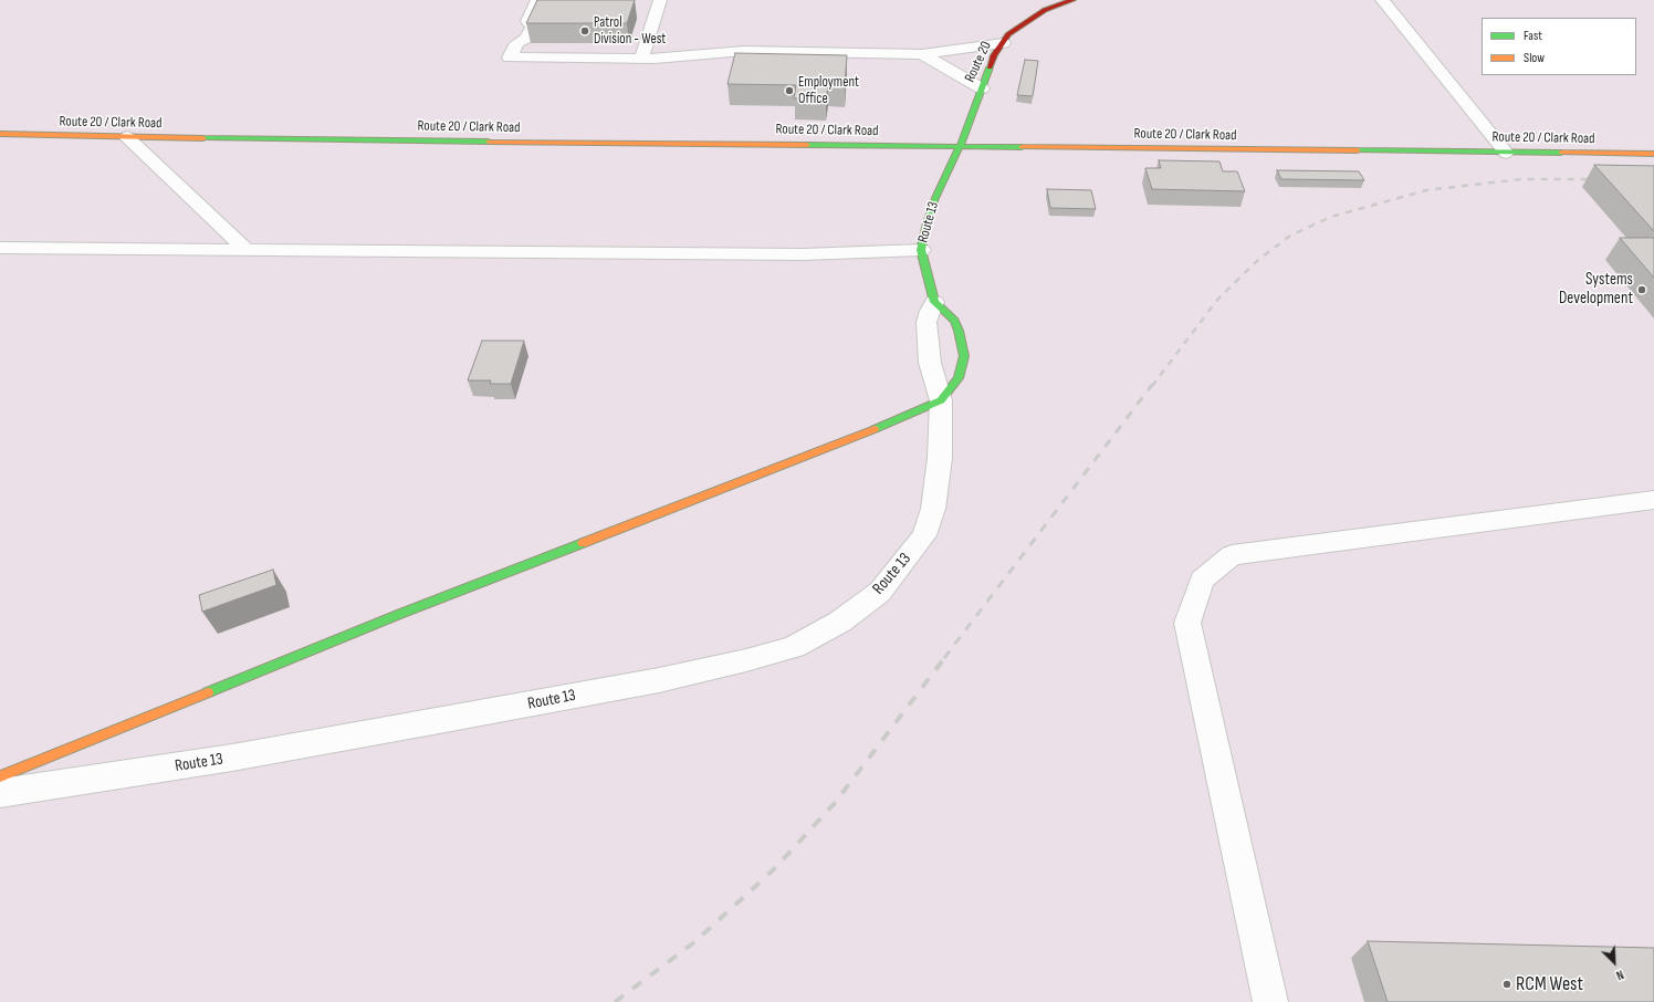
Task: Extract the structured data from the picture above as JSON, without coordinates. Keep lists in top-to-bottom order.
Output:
{
  "streets": {
    "street": ["Route 20", "Route 20 / Clark Road", "Route 13"]
  },
  "crossings": [
    ["Route 20", "Route 20 / Clark Road"],
    ["Route 20", "Route 13"],
    ["Route 20 / Clark Road", "Route 13"]
  ],
  "places": [
    "Patrol Division - West",
    "Employment Office",
    "Systems Development",
    "RCM West"
  ],
  "legend": ["Fast", "Slow"],
  "north": "bottom right"
}
